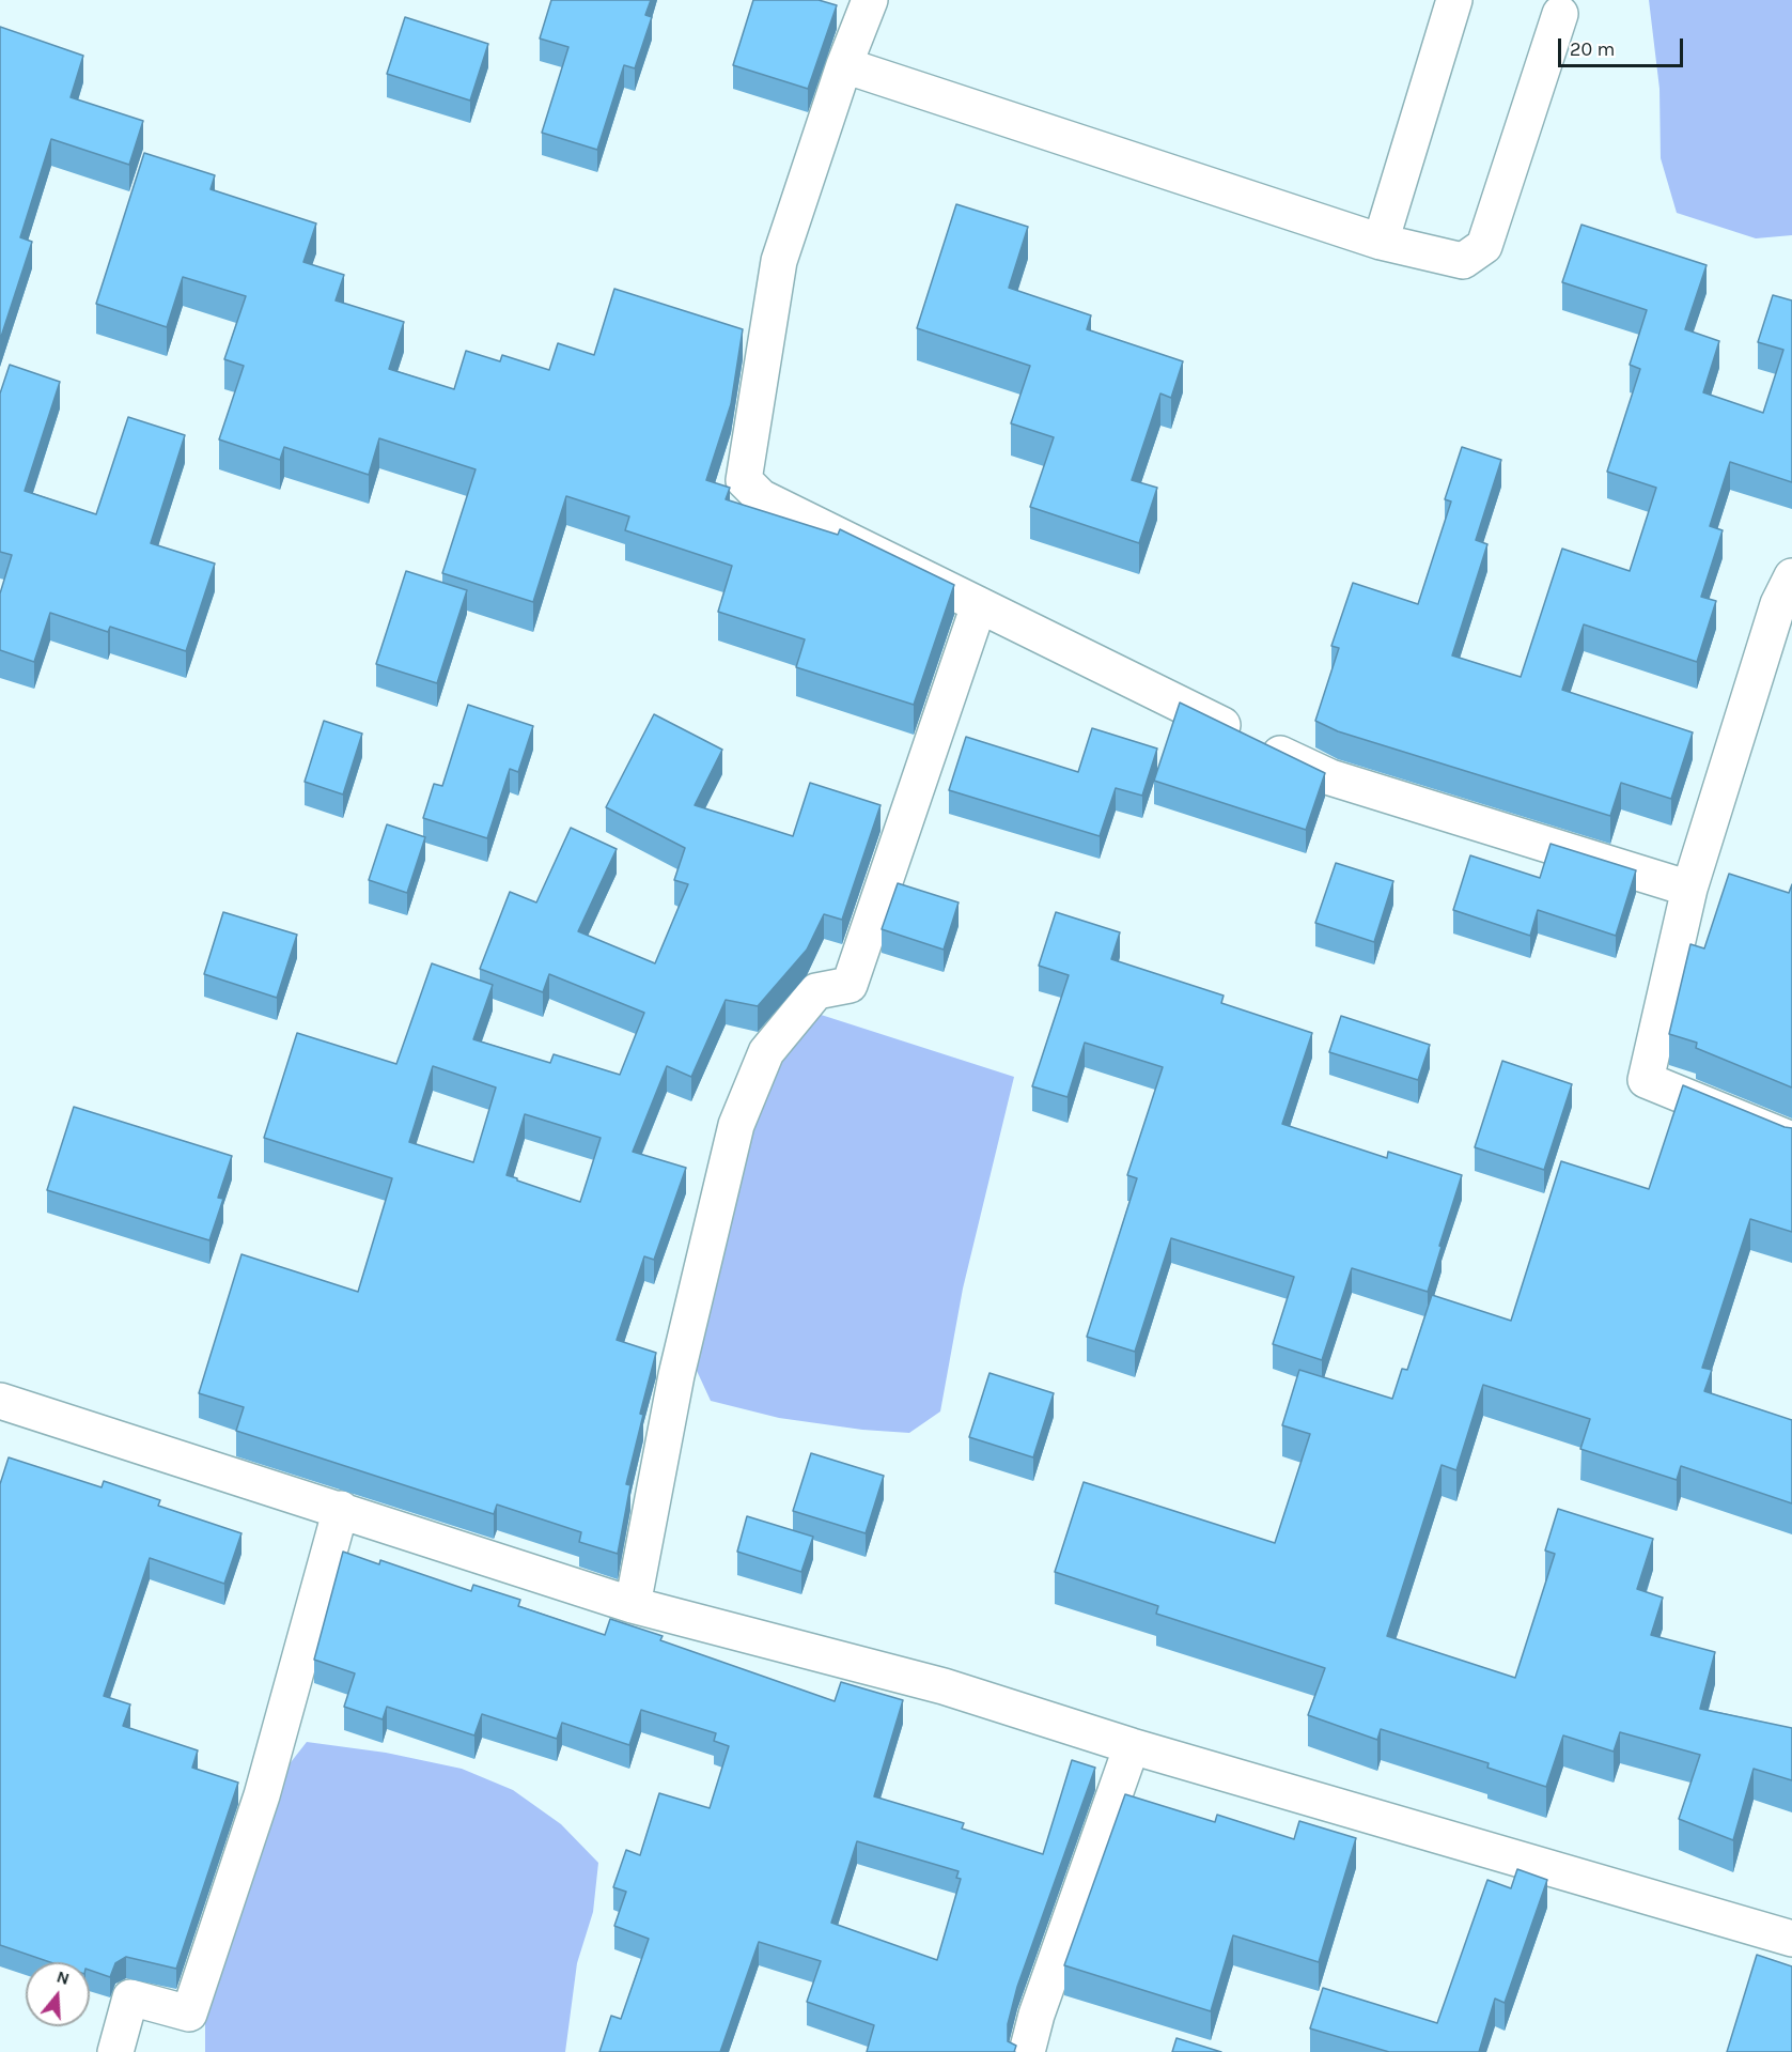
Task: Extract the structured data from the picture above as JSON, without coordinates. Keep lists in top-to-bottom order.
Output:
{
  "scale_bar": "20 m",
  "north": "top"
}
